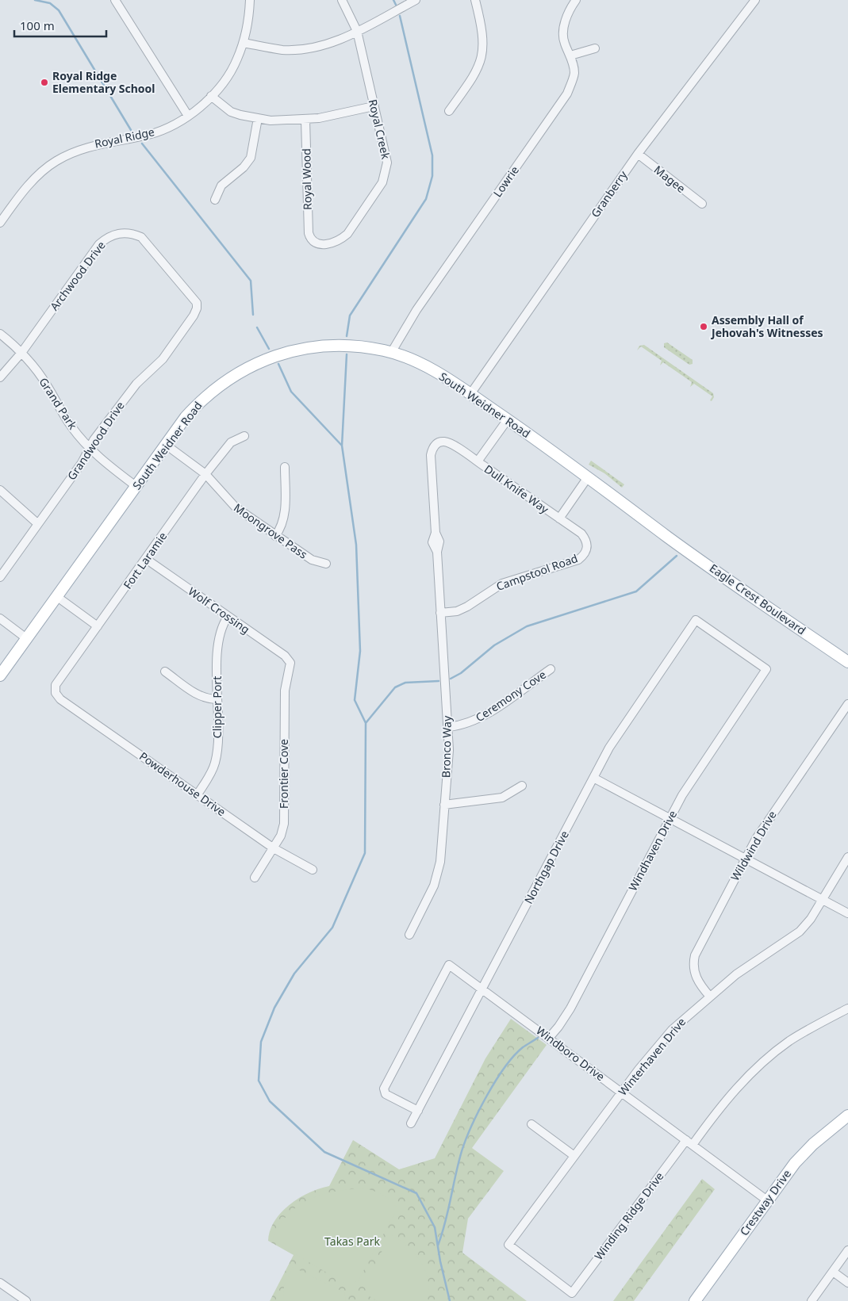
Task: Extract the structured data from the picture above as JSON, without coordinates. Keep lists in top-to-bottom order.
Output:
{
  "streets": {
    "main road": ["South Weidner Road", "Eagle Crest Boulevard", "Crestway Drive"],
    "street": [
      "Royal Creek",
      "Royal Ridge",
      "Royal Wood",
      "Magee",
      "Lowrie",
      "Granberry",
      "Archwood Drive",
      "Grand Park",
      "Grandwood Drive",
      "Dull Knife Way",
      "Moongrove Pass",
      "Fort Laramie",
      "Campstool Road",
      "Wolf Crossing",
      "Ceremony Cove",
      "Clipper Port",
      "Bronco Way",
      "Frontier Cove",
      "Powderhouse Drive",
      "Wildwind Drive",
      "Windhaven Drive",
      "Northgap Drive",
      "Windboro Drive",
      "Winterhaven Drive",
      "Winding Ridge Drive"
    ]
  },
  "crossings": [
    ["Royal Creek", "Royal Wood"],
    ["Magee", "Granberry"],
    ["Lowrie", "South Weidner Road"],
    ["Granberry", "South Weidner Road"],
    ["Archwood Drive", "Grand Park"],
    ["Archwood Drive", "Grandwood Drive"],
    ["Grand Park", "South Weidner Road"],
    ["Grand Park", "Grandwood Drive"],
    ["South Weidner Road", "Moongrove Pass"],
    ["South Weidner Road", "Eagle Crest Boulevard"],
    ["Dull Knife Way", "Campstool Road"],
    ["Dull Knife Way", "Bronco Way"],
    ["Moongrove Pass", "Fort Laramie"],
    ["Fort Laramie", "Wolf Crossing"],
    ["Fort Laramie", "Powderhouse Drive"],
    ["Campstool Road", "Bronco Way"],
    ["Wolf Crossing", "Clipper Port"],
    ["Wolf Crossing", "Frontier Cove"],
    ["Ceremony Cove", "Bronco Way"],
    ["Clipper Port", "Powderhouse Drive"],
    ["Frontier Cove", "Powderhouse Drive"],
    ["Wildwind Drive", "Winterhaven Drive"],
    ["Windhaven Drive", "Northgap Drive"],
    ["Windhaven Drive", "Windboro Drive"],
    ["Northgap Drive", "Windboro Drive"],
    ["Windboro Drive", "Winterhaven Drive"],
    ["Windboro Drive", "Crestway Drive"],
    ["Windboro Drive", "Winding Ridge Drive"],
    ["Winterhaven Drive", "Winding Ridge Drive"]
  ],
  "parks": ["Takas Park"],
  "places": ["Royal Ridge Elementary School", "Assembly Hall of Jehovah's Witnesses"],
  "scale_bar": "100 m"
}
